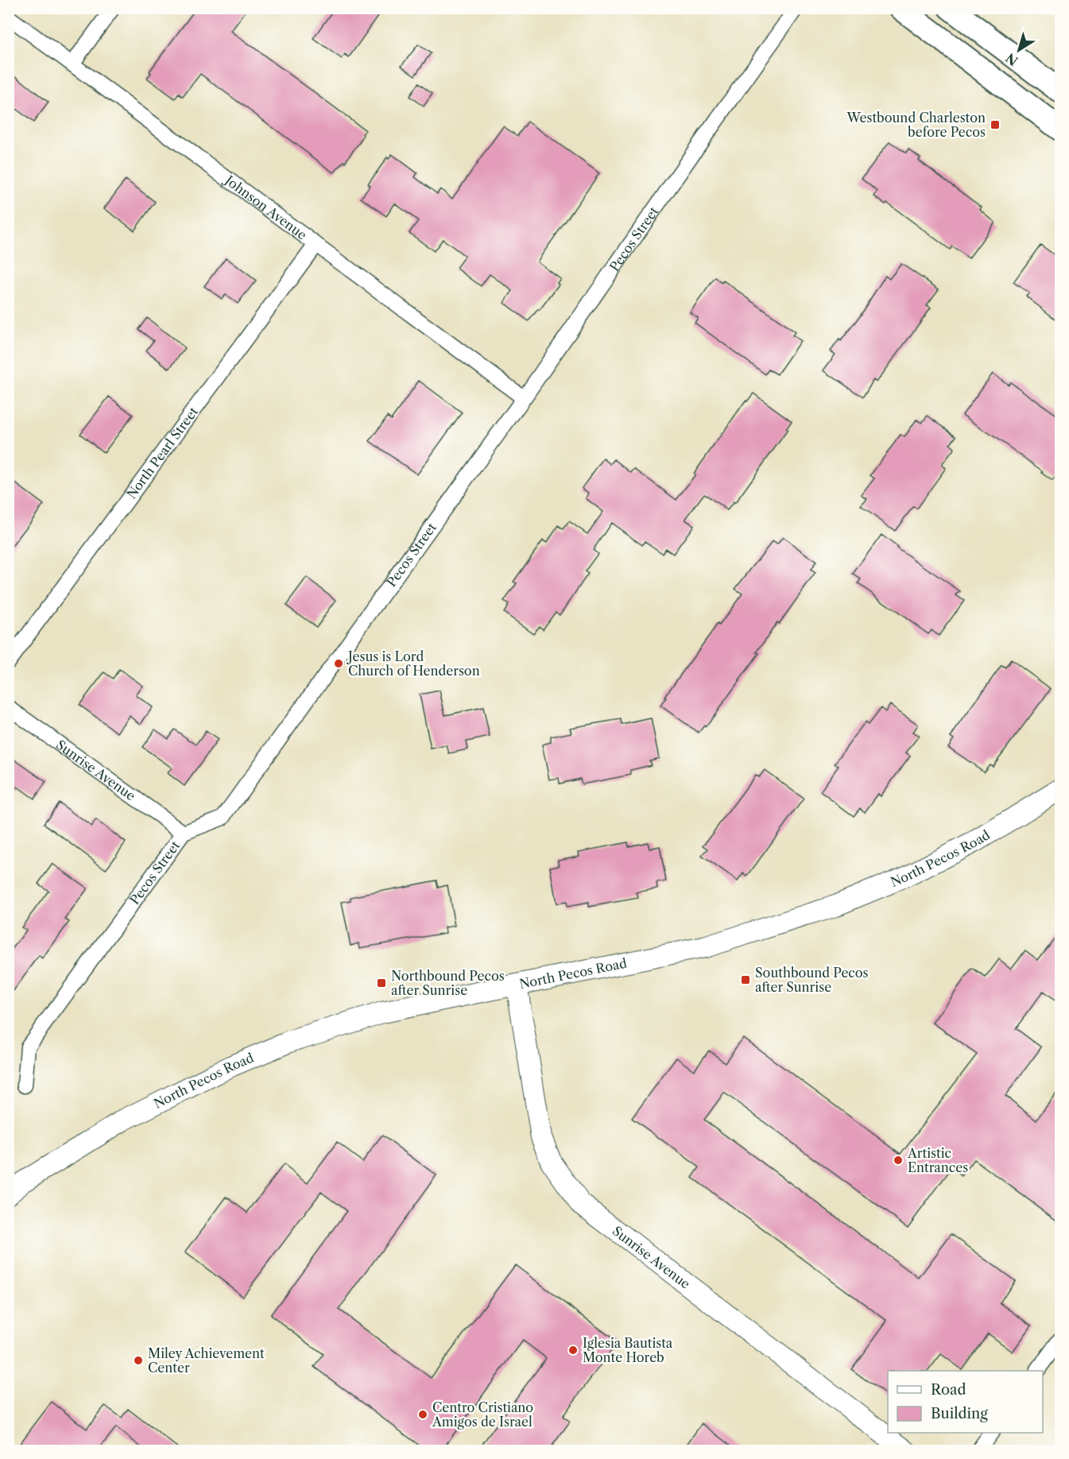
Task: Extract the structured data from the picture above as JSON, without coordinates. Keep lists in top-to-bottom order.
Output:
{
  "streets": {
    "main road": ["Sunrise Avenue", "North Pecos Road"],
    "street": ["Johnson Avenue", "Pecos Street", "North Pearl Street"]
  },
  "crossings": [
    ["Johnson Avenue", "Pecos Street"],
    ["Johnson Avenue", "North Pearl Street"],
    ["Pecos Street", "Sunrise Avenue"],
    ["Sunrise Avenue", "North Pecos Road"]
  ],
  "places": {
    "transit": ["Westbound Charleston before Pecos", "Southbound Pecos after Sunrise", "Northbound Pecos after Sunrise"],
    "other": [
      "Jesus is Lord Church of Henderson",
      "Artistic Entrances",
      "Iglesia Bautista Monte Horeb",
      "Miley Achievement Center",
      "Centro Cristiano Amigos de Israel"
    ]
  },
  "legend": ["Road", "Building"],
  "north": "bottom left"
}
